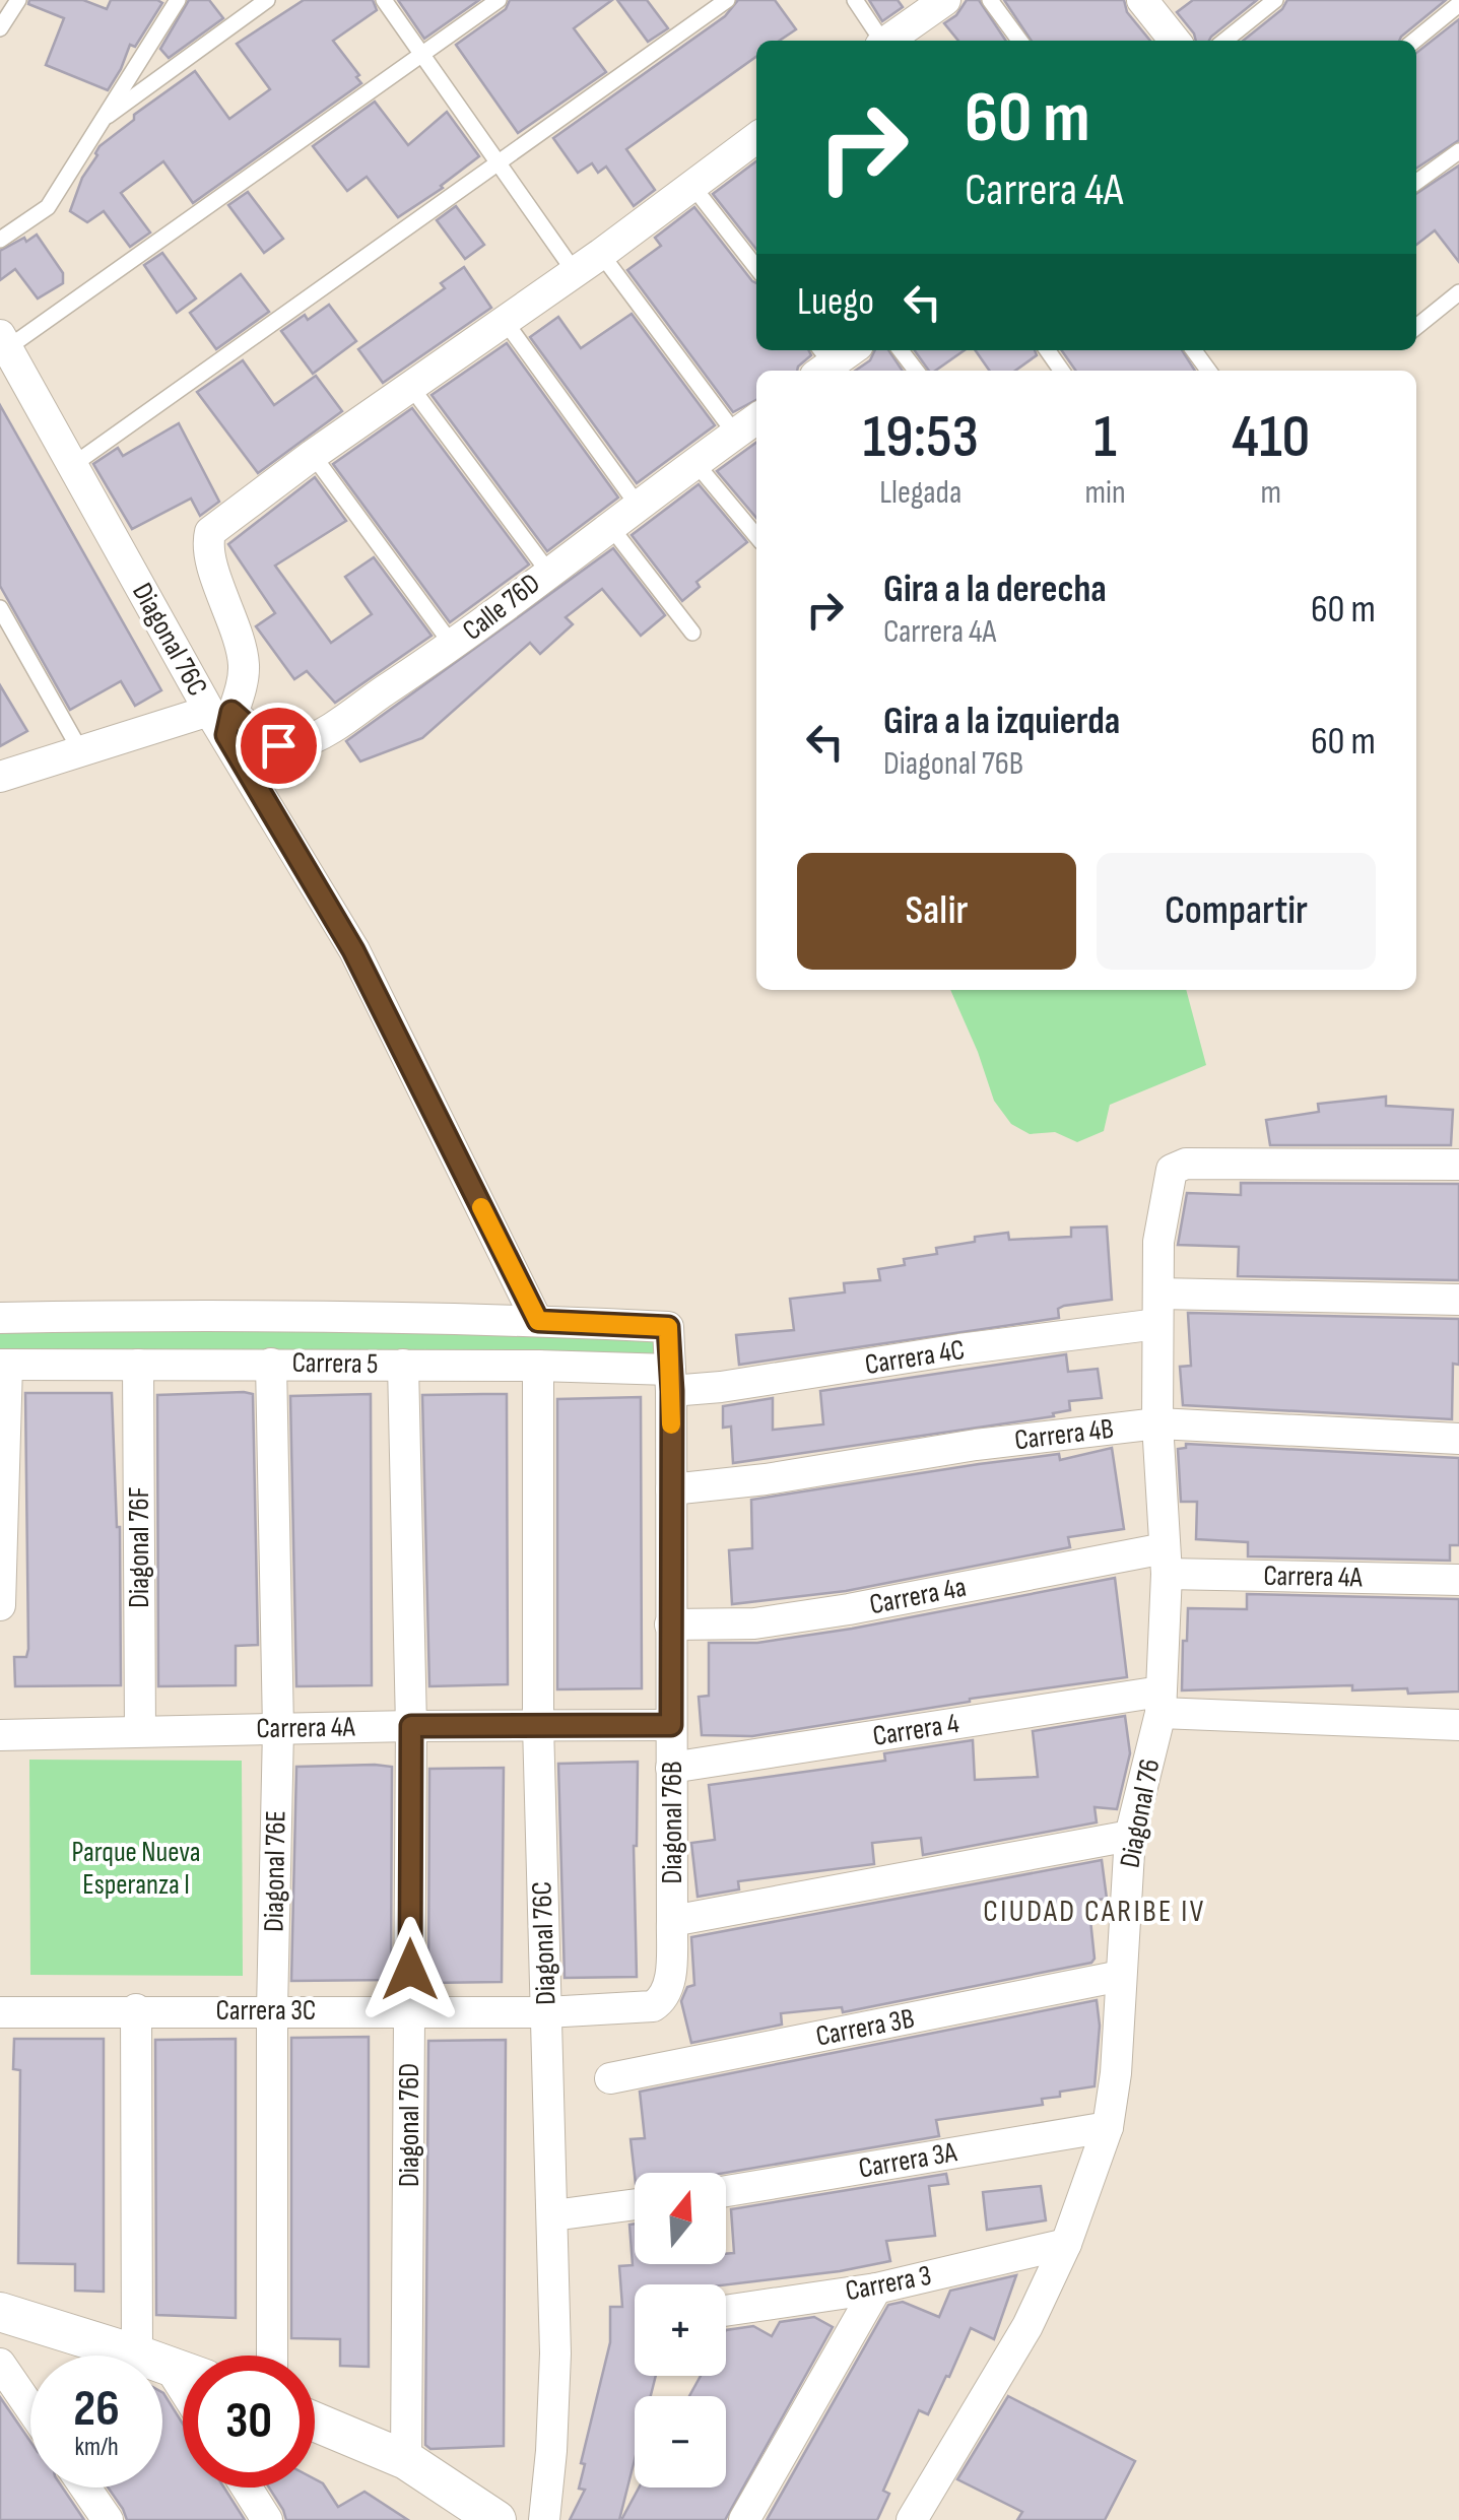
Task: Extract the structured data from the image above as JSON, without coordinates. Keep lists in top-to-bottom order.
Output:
{
  "streets": {
    "street": [
      "Calle 76D",
      "Diagonal 76C",
      "Carrera 4C",
      "Carrera 5",
      "Carrera 4B",
      "Diagonal 76F",
      "Carrera 4A",
      "Carrera 4a",
      "Carrera 4",
      "Diagonal 76",
      "Diagonal 76B",
      "Diagonal 76E",
      "Carrera 3C",
      "Carrera 3B",
      "Diagonal 76D",
      "Carrera 3A",
      "Carrera 3"
    ]
  },
  "crossings": [
    ["Calle 76D", "Diagonal 76C"],
    ["Diagonal 76C", "Carrera 5"],
    ["Diagonal 76C", "Carrera 4A"],
    ["Diagonal 76C", "Carrera 3C"],
    ["Carrera 4C", "Carrera 5"],
    ["Carrera 4C", "Diagonal 76"],
    ["Carrera 4C", "Diagonal 76B"],
    ["Carrera 5", "Diagonal 76F"],
    ["Carrera 5", "Diagonal 76B"],
    ["Carrera 5", "Diagonal 76E"],
    ["Carrera 5", "Diagonal 76D"],
    ["Carrera 4B", "Diagonal 76"],
    ["Carrera 4B", "Diagonal 76B"],
    ["Diagonal 76F", "Carrera 4A"],
    ["Carrera 4A", "Carrera 4a"],
    ["Carrera 4A", "Diagonal 76"],
    ["Carrera 4A", "Diagonal 76B"],
    ["Carrera 4A", "Diagonal 76E"],
    ["Carrera 4A", "Diagonal 76D"],
    ["Carrera 4a", "Diagonal 76"],
    ["Carrera 4a", "Diagonal 76B"],
    ["Carrera 4", "Diagonal 76"],
    ["Carrera 4", "Diagonal 76B"],
    ["Diagonal 76", "Carrera 3B"],
    ["Diagonal 76", "Carrera 3A"],
    ["Diagonal 76", "Carrera 3"],
    ["Diagonal 76B", "Carrera 3C"],
    ["Diagonal 76E", "Carrera 3C"],
    ["Carrera 3C", "Diagonal 76D"]
  ],
  "districts": ["CIUDAD CARIBE IV"],
  "parks": ["Parque Nueva Esperanza I"],
  "north": "top",
  "page": {
    "turn": ["60 m", "Carrera 4A"],
    "then": "Luego",
    "eta": [
      "19:53",
      "Llegada",
      "1",
      "min",
      "410",
      "m"
    ],
    "list": [
      {
        "name": "Gira a la derecha",
        "note": "Carrera 4A",
        "value": "60 m"
      },
      {
        "name": "Gira a la izquierda",
        "note": "Diagonal 76B",
        "value": "60 m"
      }
    ],
    "buttons": ["Salir", "Compartir"],
    "map_buttons": ["+", "−"],
    "speed": "26 km/h",
    "limit": "30"
  }
}
